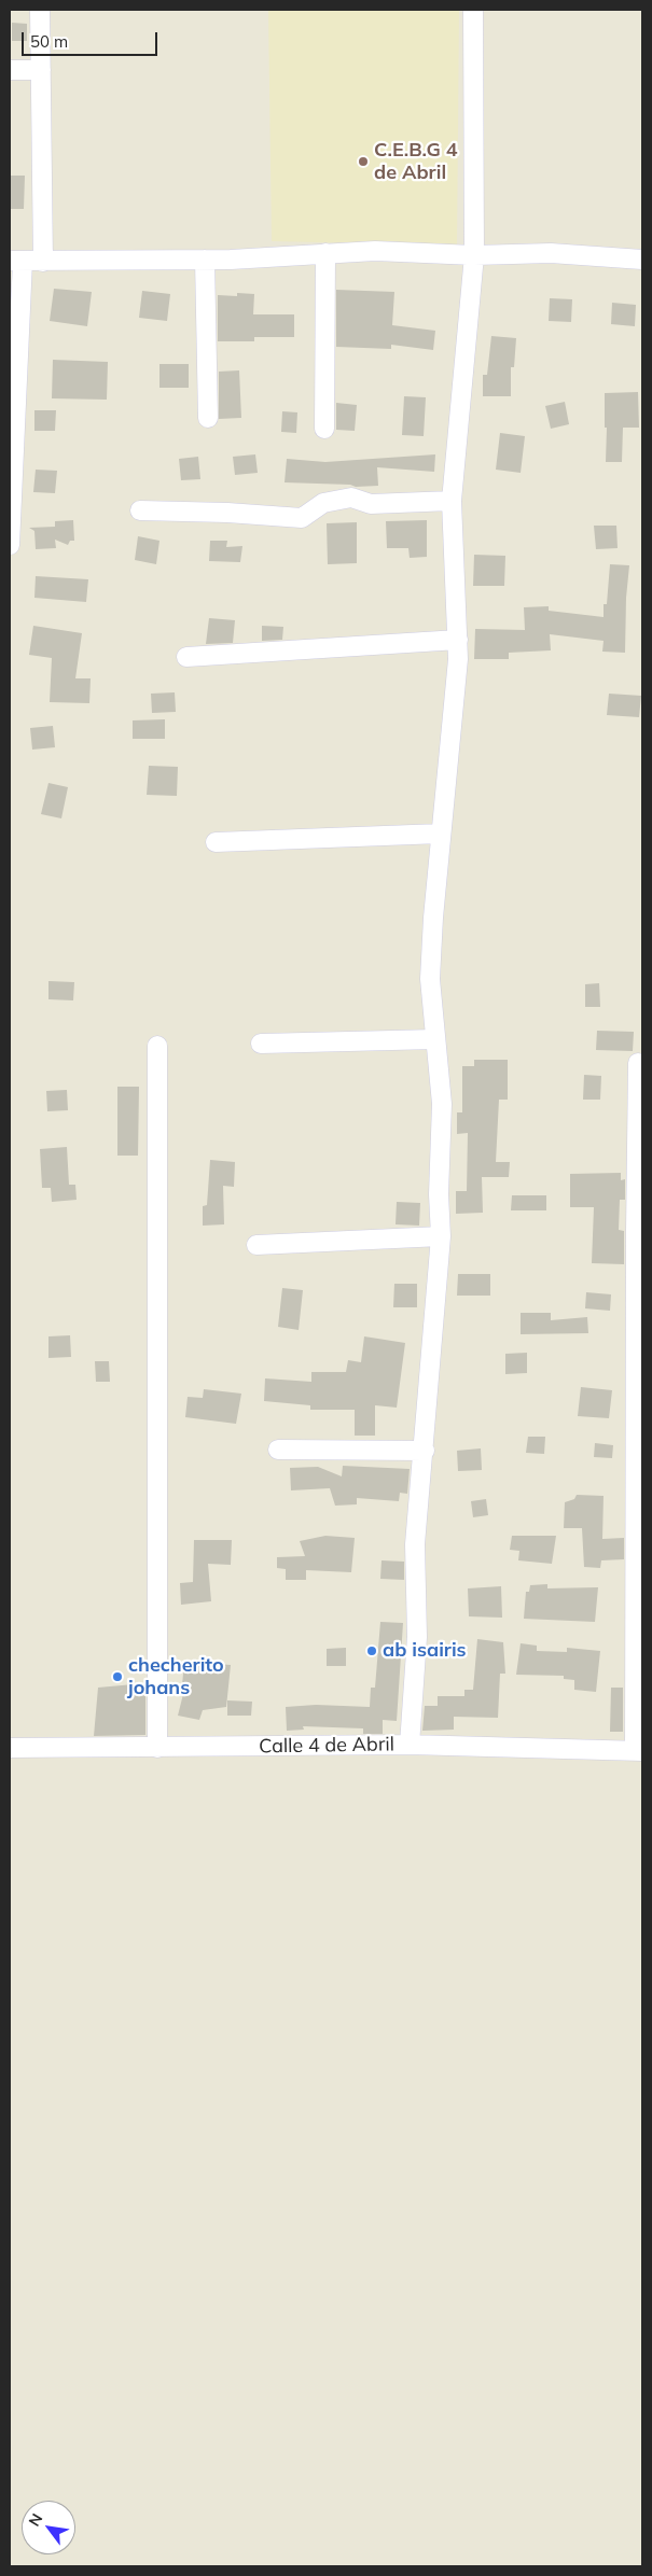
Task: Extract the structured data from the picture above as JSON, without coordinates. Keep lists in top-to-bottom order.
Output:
{
  "streets": {
    "street": ["Calle 4 de Abril"]
  },
  "places": ["C.E.B.G 4 de Abril", "ab isairis", "checherito johans"],
  "scale_bar": "50 m",
  "north": "top left"
}
